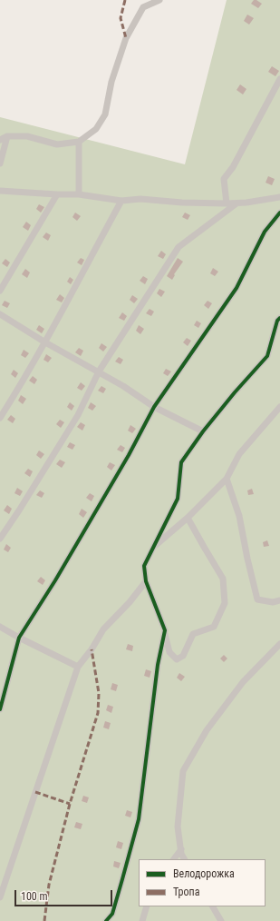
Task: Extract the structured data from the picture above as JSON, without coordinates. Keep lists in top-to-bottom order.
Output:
{
  "legend": ["Велодорожка", "Тропа"],
  "scale_bar": "100 m"
}
